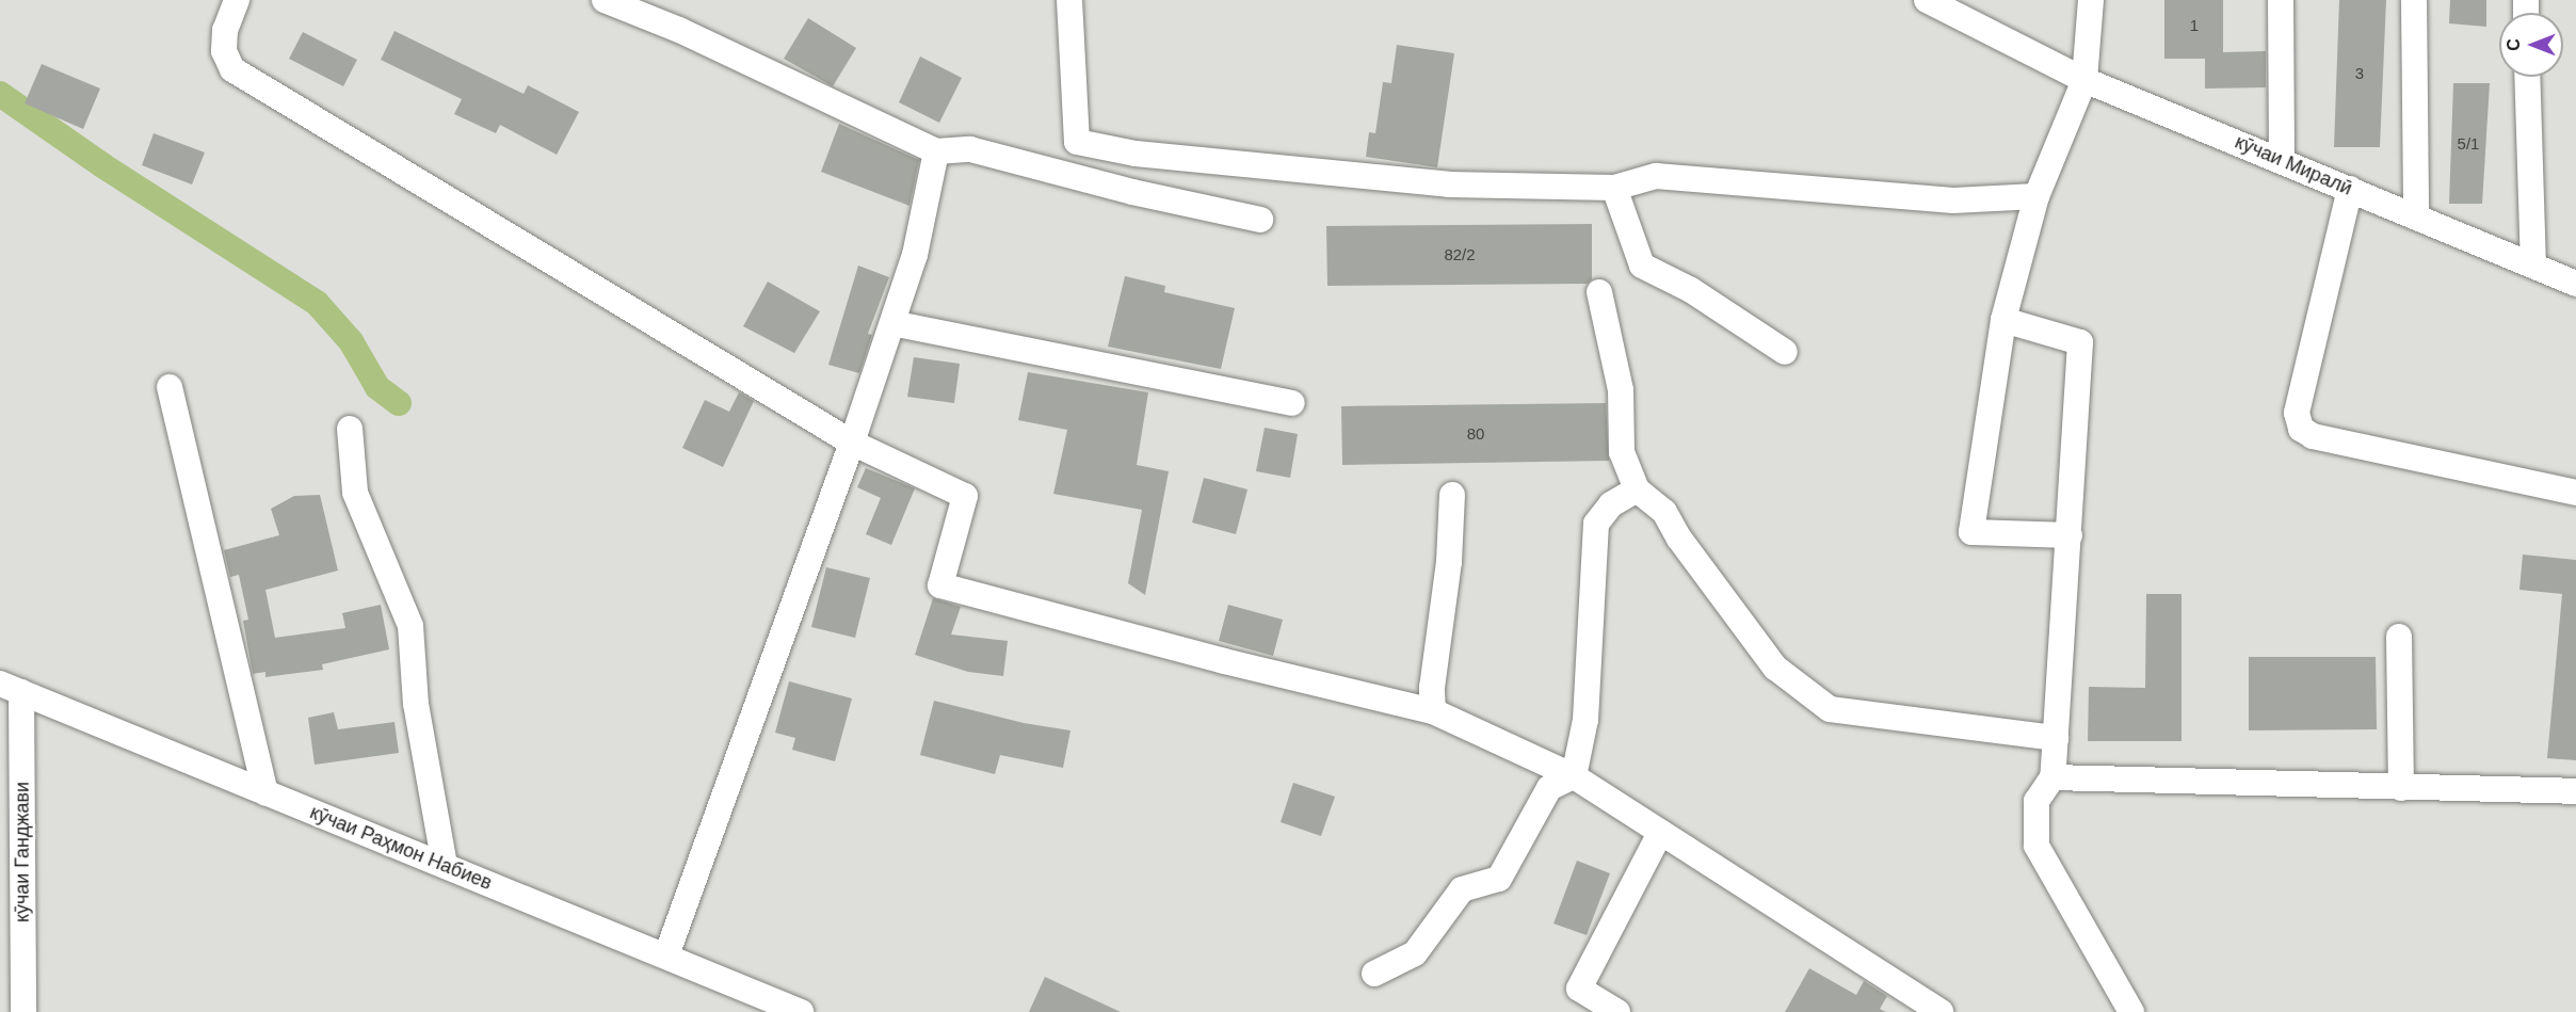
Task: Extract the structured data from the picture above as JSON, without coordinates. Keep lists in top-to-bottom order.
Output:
{
  "streets": {
    "street": ["кӯчаи Миралӣ", "кӯчаи Раҳмон Набиев", "кӯчаи Ганджави"]
  },
  "crossings": [
    ["кӯчаи Раҳмон Набиев", "кӯчаи Ганджави"]
  ],
  "house_numbers": [
    "1",
    "3",
    "5/1",
    "82/2",
    "80"
  ],
  "north": "left"
}
